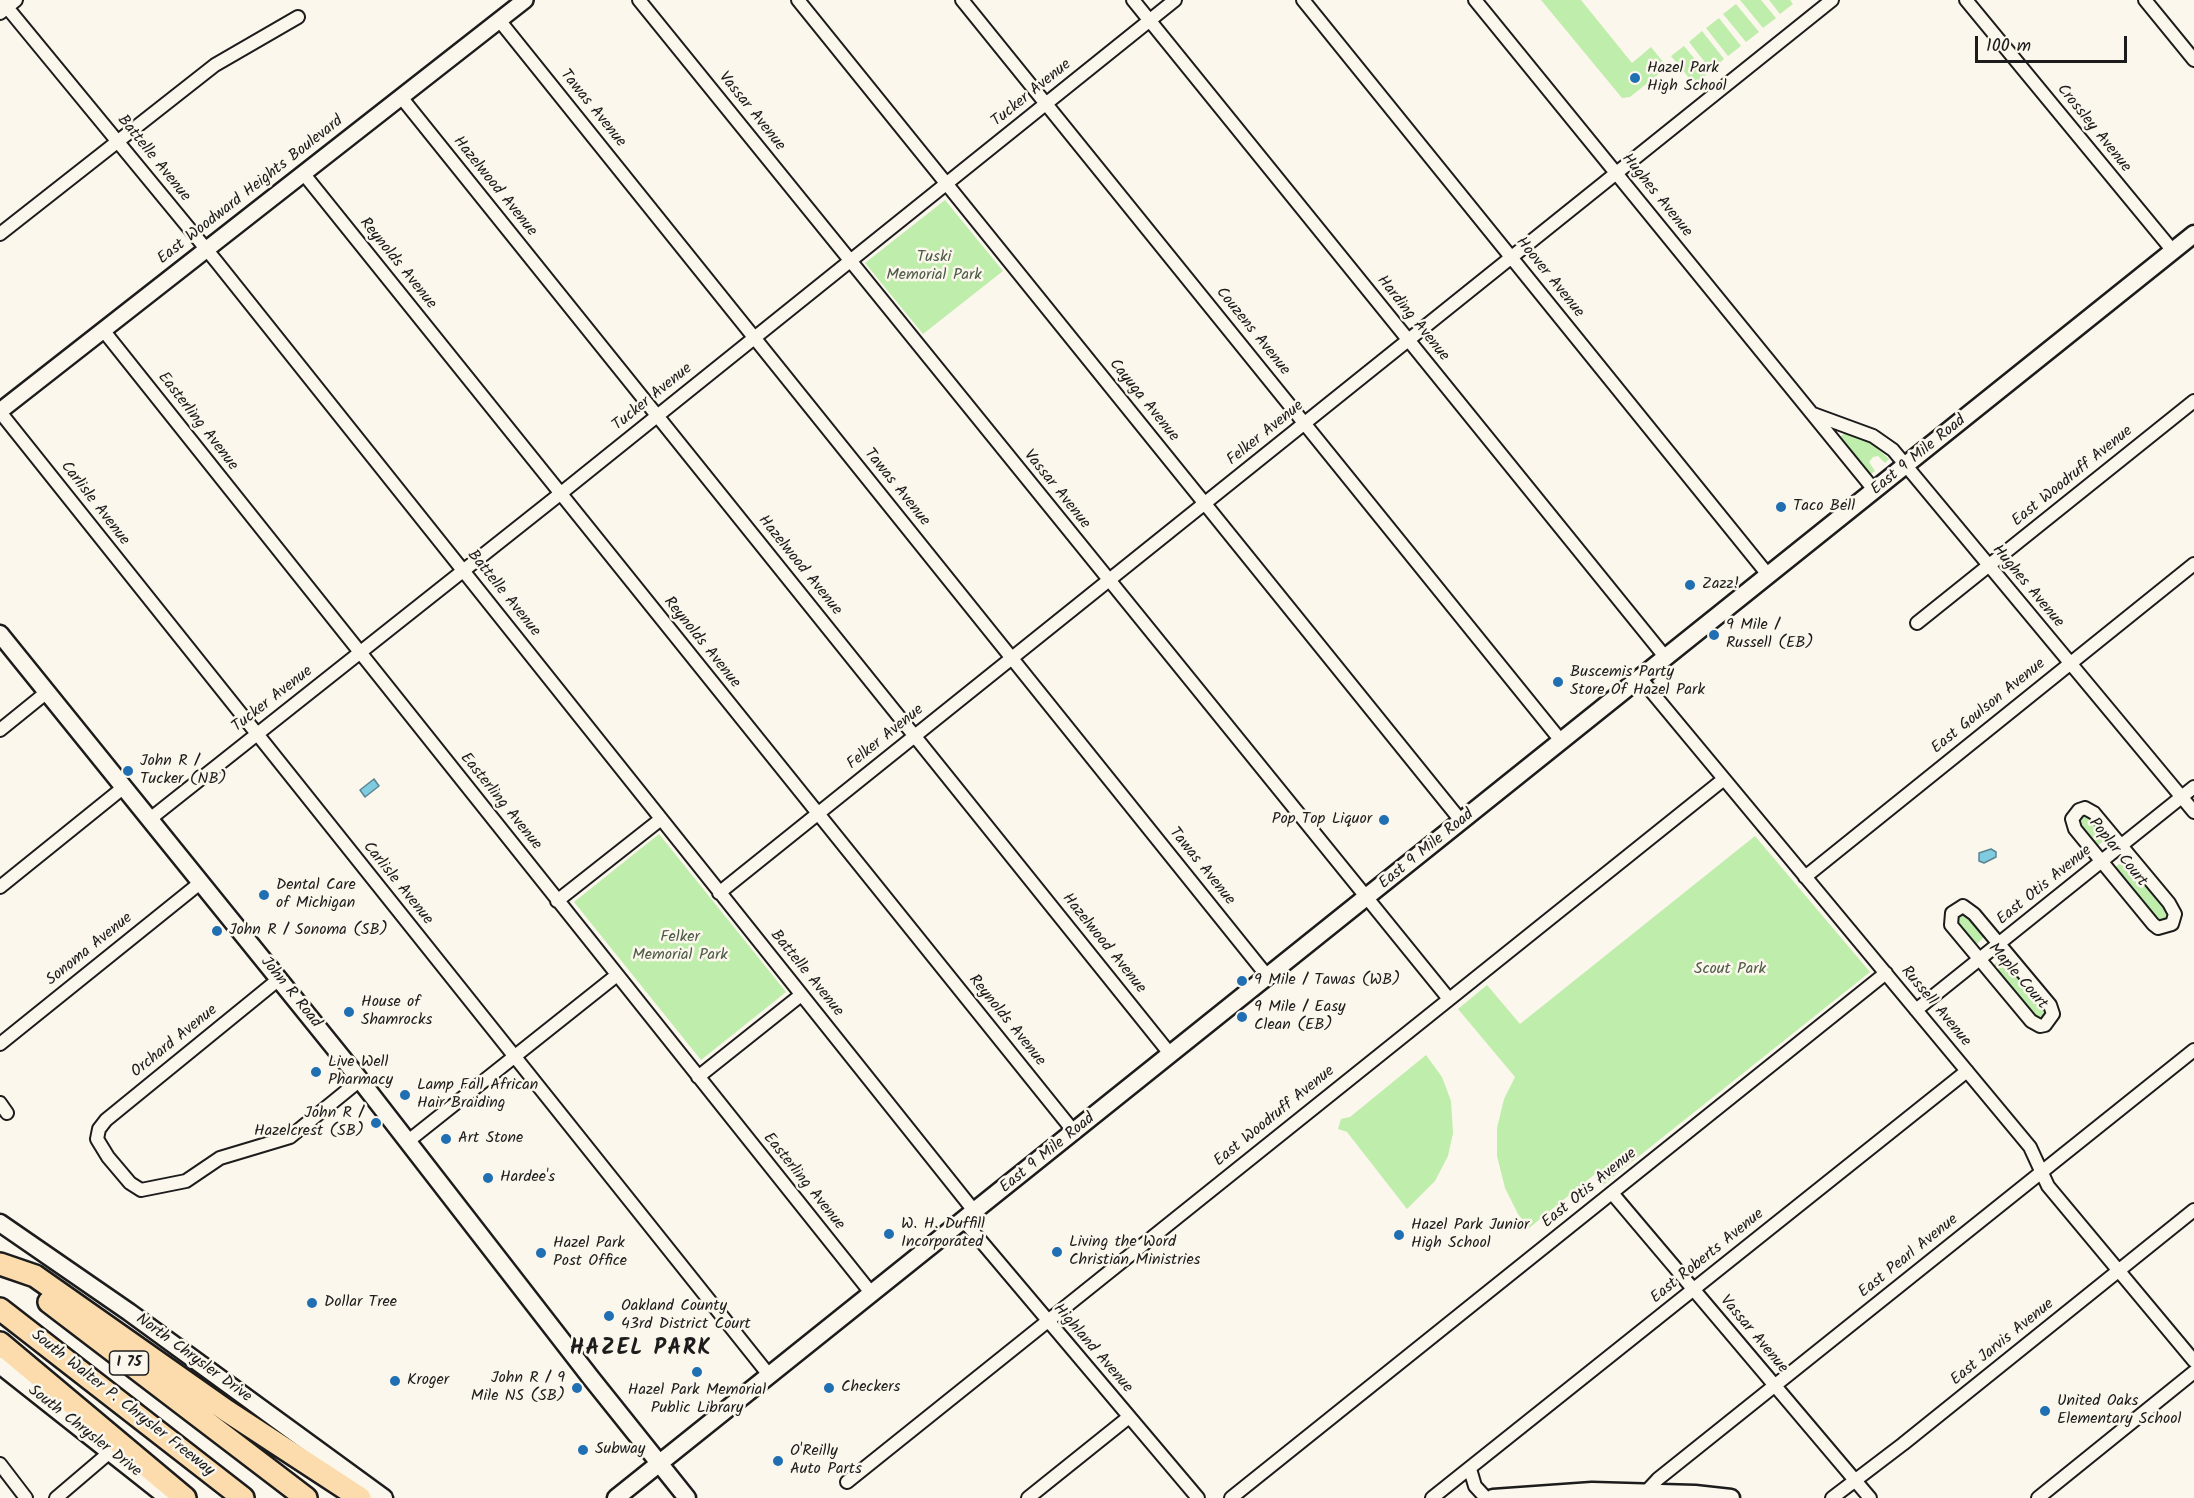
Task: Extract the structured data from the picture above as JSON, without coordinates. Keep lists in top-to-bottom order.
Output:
{
  "streets": {
    "highway": ["I 75", "South Walter P. Chrysler Freeway"],
    "main road": [
      "East 9 Mile Road",
      "John R Road",
      "North Chrysler Drive",
      "South Chrysler Drive"
    ],
    "street": [
      "Tucker Avenue",
      "Tawas Avenue",
      "Vassar Avenue",
      "Crossley Avenue",
      "Battelle Avenue",
      "Hazelwood Avenue",
      "East Woodward Heights Boulevard",
      "Hughes Avenue",
      "Reynolds Avenue",
      "Hoover Avenue",
      "Harding Avenue",
      "Couzens Avenue",
      "Cayuga Avenue",
      "Easterling Avenue",
      "Felker Avenue",
      "East Woodruff Avenue",
      "Carlisle Avenue",
      "East Goulson Avenue",
      "Poplar Court",
      "East Otis Avenue",
      "Sonoma Avenue",
      "Maple Court",
      "Russell Avenue",
      "Orchard Avenue",
      "East Roberts Avenue",
      "East Pearl Avenue",
      "East Jarvis Avenue",
      "Highland Avenue"
    ]
  },
  "crossings": [
    ["Tucker Avenue", "Tawas Avenue"],
    ["Tucker Avenue", "Vassar Avenue"],
    ["Tucker Avenue", "Battelle Avenue"],
    ["Tucker Avenue", "Hazelwood Avenue"],
    ["Tucker Avenue", "Reynolds Avenue"],
    ["Tucker Avenue", "Harding Avenue"],
    ["Tucker Avenue", "Couzens Avenue"],
    ["Tucker Avenue", "Cayuga Avenue"],
    ["Tucker Avenue", "Easterling Avenue"],
    ["Tucker Avenue", "Carlisle Avenue"],
    ["Tucker Avenue", "John R Road"],
    ["Tawas Avenue", "East Woodward Heights Boulevard"],
    ["Tawas Avenue", "Felker Avenue"],
    ["Tawas Avenue", "East 9 Mile Road"],
    ["Vassar Avenue", "Felker Avenue"],
    ["Vassar Avenue", "East 9 Mile Road"],
    ["Vassar Avenue", "East Woodruff Avenue"],
    ["Vassar Avenue", "East Otis Avenue"],
    ["Vassar Avenue", "East Roberts Avenue"],
    ["Vassar Avenue", "East Pearl Avenue"],
    ["Vassar Avenue", "East Jarvis Avenue"],
    ["Crossley Avenue", "East 9 Mile Road"],
    ["Battelle Avenue", "East Woodward Heights Boulevard"],
    ["Battelle Avenue", "Felker Avenue"],
    ["Battelle Avenue", "East 9 Mile Road"],
    ["Battelle Avenue", "Highland Avenue"],
    ["Hazelwood Avenue", "East Woodward Heights Boulevard"],
    ["Hazelwood Avenue", "Felker Avenue"],
    ["Hazelwood Avenue", "East 9 Mile Road"],
    ["East Woodward Heights Boulevard", "Reynolds Avenue"],
    ["East Woodward Heights Boulevard", "Easterling Avenue"],
    ["East Woodward Heights Boulevard", "Carlisle Avenue"],
    ["Hughes Avenue", "Felker Avenue"],
    ["Hughes Avenue", "East 9 Mile Road"],
    ["Hughes Avenue", "East Woodruff Avenue"],
    ["Hughes Avenue", "East Goulson Avenue"],
    ["Hughes Avenue", "East Otis Avenue"],
    ["Reynolds Avenue", "Felker Avenue"],
    ["Reynolds Avenue", "East 9 Mile Road"],
    ["Hoover Avenue", "Felker Avenue"],
    ["Hoover Avenue", "East 9 Mile Road"],
    ["Harding Avenue", "Felker Avenue"],
    ["Harding Avenue", "East 9 Mile Road"],
    ["Couzens Avenue", "Felker Avenue"],
    ["Couzens Avenue", "East 9 Mile Road"],
    ["Cayuga Avenue", "Felker Avenue"],
    ["Cayuga Avenue", "East 9 Mile Road"],
    ["Easterling Avenue", "East 9 Mile Road"],
    ["East 9 Mile Road", "Carlisle Avenue"],
    ["East 9 Mile Road", "John R Road"],
    ["East 9 Mile Road", "Russell Avenue"],
    ["East 9 Mile Road", "Highland Avenue"],
    ["East Woodruff Avenue", "Russell Avenue"],
    ["East Woodruff Avenue", "Highland Avenue"],
    ["East Goulson Avenue", "Russell Avenue"],
    ["Poplar Court", "East Otis Avenue"],
    ["East Otis Avenue", "Maple Court"],
    ["East Otis Avenue", "Russell Avenue"],
    ["Sonoma Avenue", "John R Road"],
    ["John R Road", "Orchard Avenue"],
    ["Russell Avenue", "East Roberts Avenue"],
    ["Russell Avenue", "East Pearl Avenue"],
    ["Russell Avenue", "East Jarvis Avenue"]
  ],
  "districts": ["HAZEL PARK"],
  "parks": ["Tuski Memorial Park", "Felker Memorial Park", "Scout Park"],
  "places": [
    "Hazel Park High School",
    "Taco Bell",
    "Zazz!",
    "9 Mile / Russell (EB)",
    "Buscemis Party Store Of Hazel Park",
    "John R / Tucker (NB)",
    "Pop Top Liquor",
    "Dental Care of Michigan",
    "John R / Sonoma (SB)",
    "9 Mile / Tawas (WB)",
    "House of Shamrocks",
    "9 Mile / Easy Clean (EB)",
    "Live Well Pharmacy",
    "Lamp Fall African Hair Braiding",
    "John R / Hazelcrest (SB)",
    "Art Stone",
    "Hardee's",
    "W. H. Duffill Incorporated",
    "Hazel Park Junior High School",
    "Living the Word Christian Ministries",
    "Hazel Park Post Office",
    "Dollar Tree",
    "Oakland County 43rd District Court",
    "Hazel Park Memorial Public Library",
    "Kroger",
    "John R / 9 Mile NS (SB)",
    "Checkers",
    "United Oaks Elementary School",
    "Subway",
    "O'Reilly Auto Parts"
  ],
  "scale_bar": "100 m"
}
